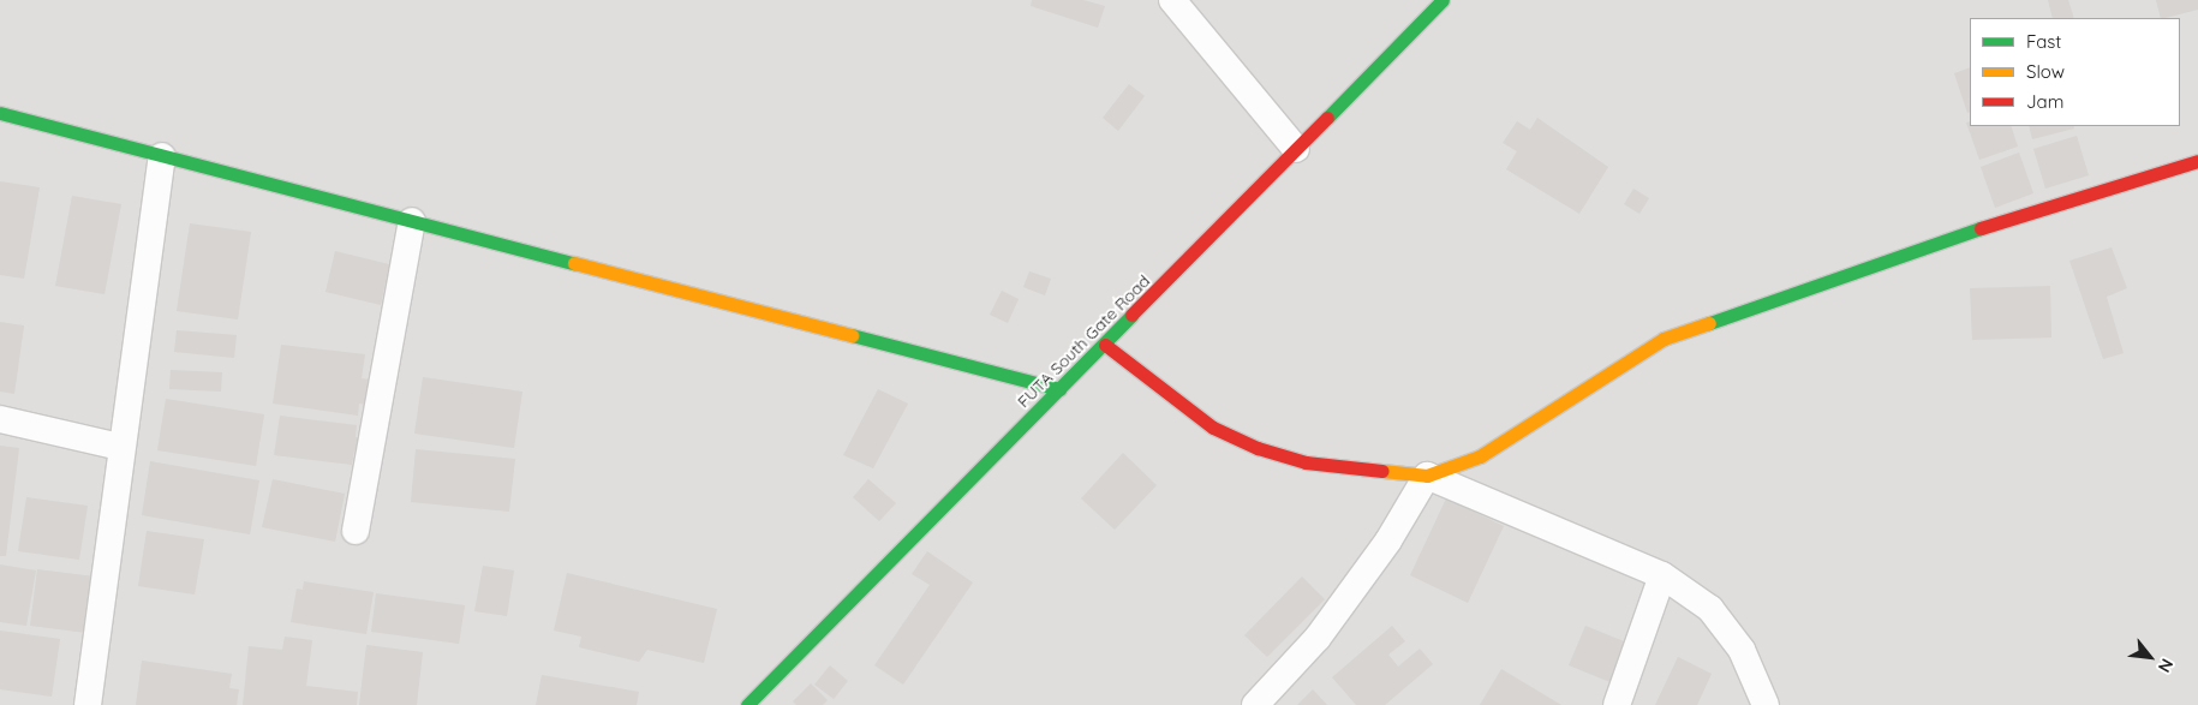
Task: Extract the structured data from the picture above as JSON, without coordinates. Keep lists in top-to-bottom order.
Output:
{
  "streets": {
    "street": ["FUTA South Gate Road"]
  },
  "legend": ["Fast", "Slow", "Jam"],
  "north": "bottom right"
}
